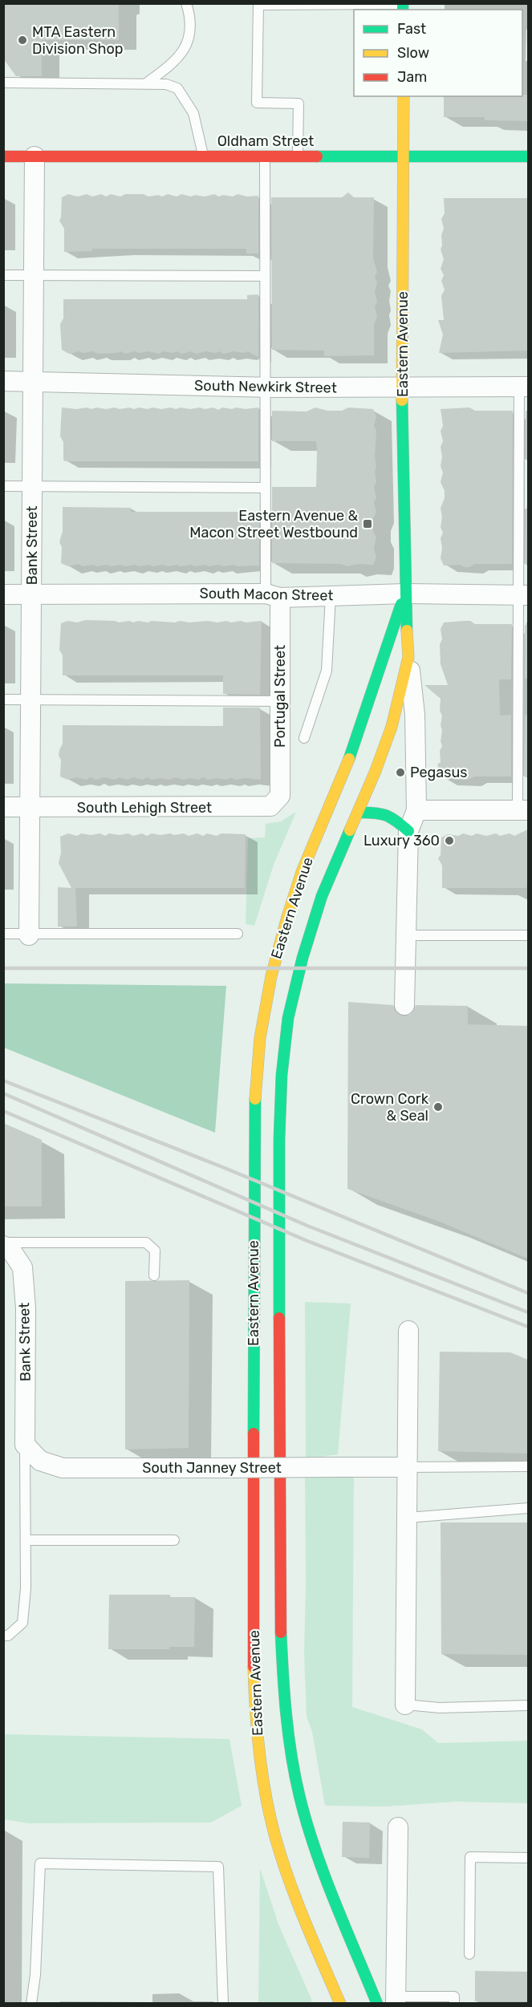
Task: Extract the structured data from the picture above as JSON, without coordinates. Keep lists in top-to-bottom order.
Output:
{
  "streets": {
    "main road": ["Oldham Street", "Eastern Avenue"],
    "street": [
      "South Newkirk Street",
      "Bank Street",
      "South Macon Street",
      "Portugal Street",
      "South Lehigh Street",
      "South Janney Street"
    ]
  },
  "crossings": [
    ["Oldham Street", "Eastern Avenue"],
    ["Oldham Street", "Bank Street"],
    ["Eastern Avenue", "South Newkirk Street"],
    ["Eastern Avenue", "South Macon Street"],
    ["South Newkirk Street", "Bank Street"],
    ["Bank Street", "South Macon Street"],
    ["Bank Street", "South Lehigh Street"],
    ["Bank Street", "South Janney Street"],
    ["South Macon Street", "Portugal Street"],
    ["Portugal Street", "South Lehigh Street"]
  ],
  "places": {
    "other": [
      "MTA Eastern Division Shop",
      "Pegasus",
      "Luxury 360",
      "Crown Cork & Seal"
    ],
    "transit": ["Eastern Avenue & Macon Street Westbound"]
  },
  "legend": ["Fast", "Slow", "Jam"]
}
